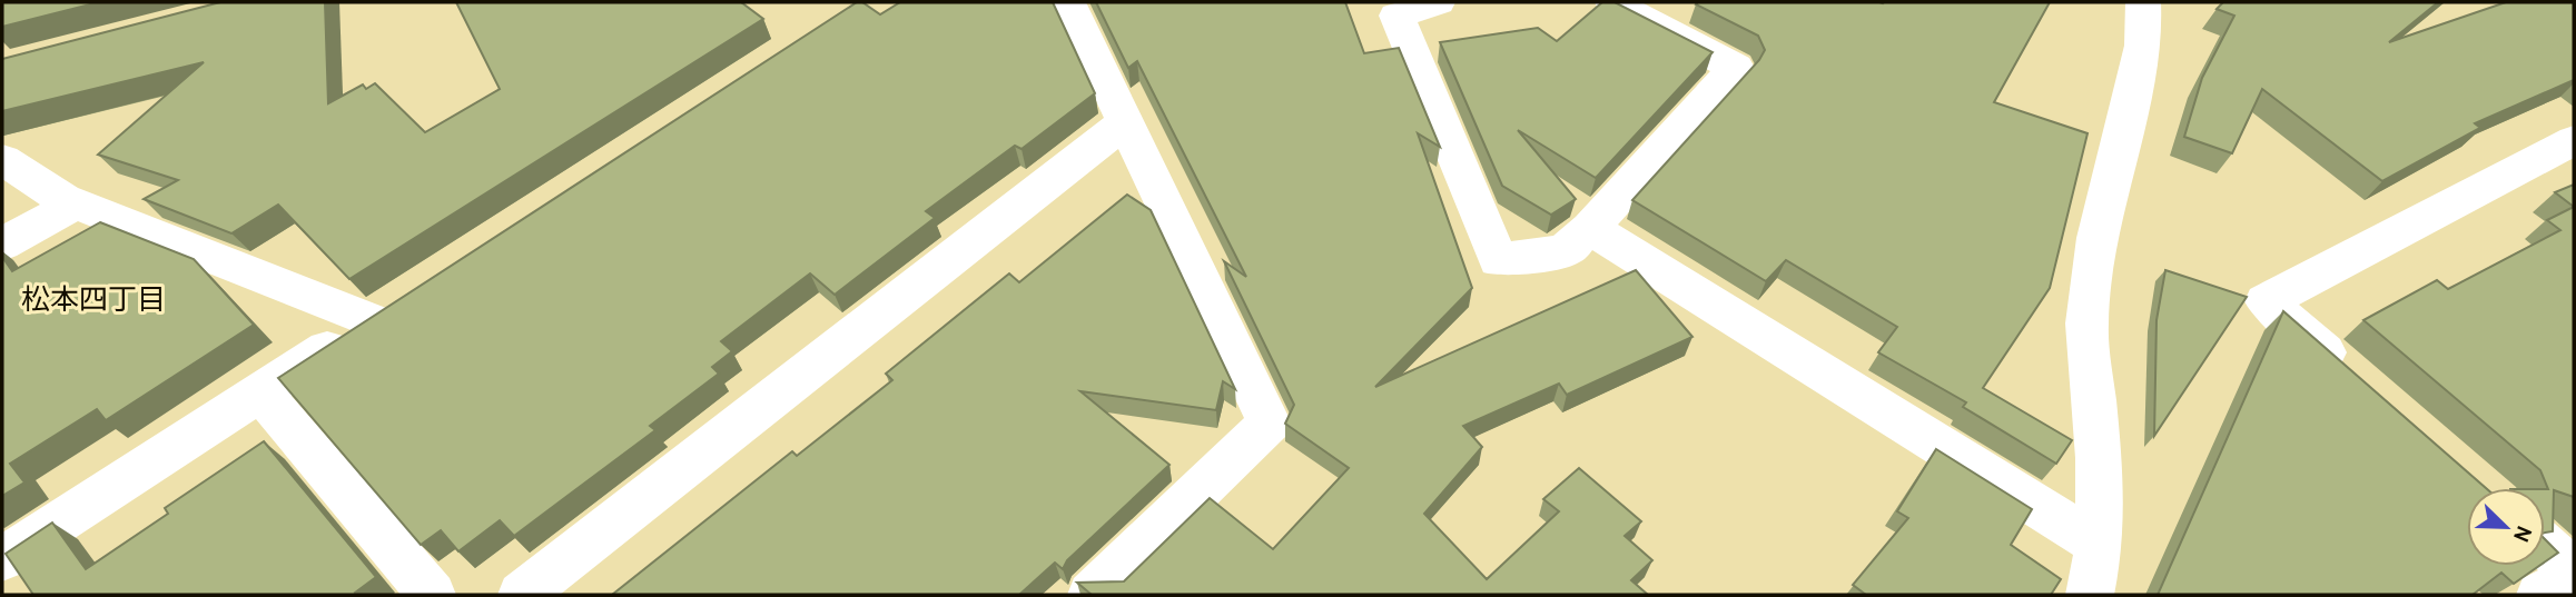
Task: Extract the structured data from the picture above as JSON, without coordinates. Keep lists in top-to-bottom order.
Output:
{
  "districts": ["松本四丁目"],
  "north": "bottom right"
}
